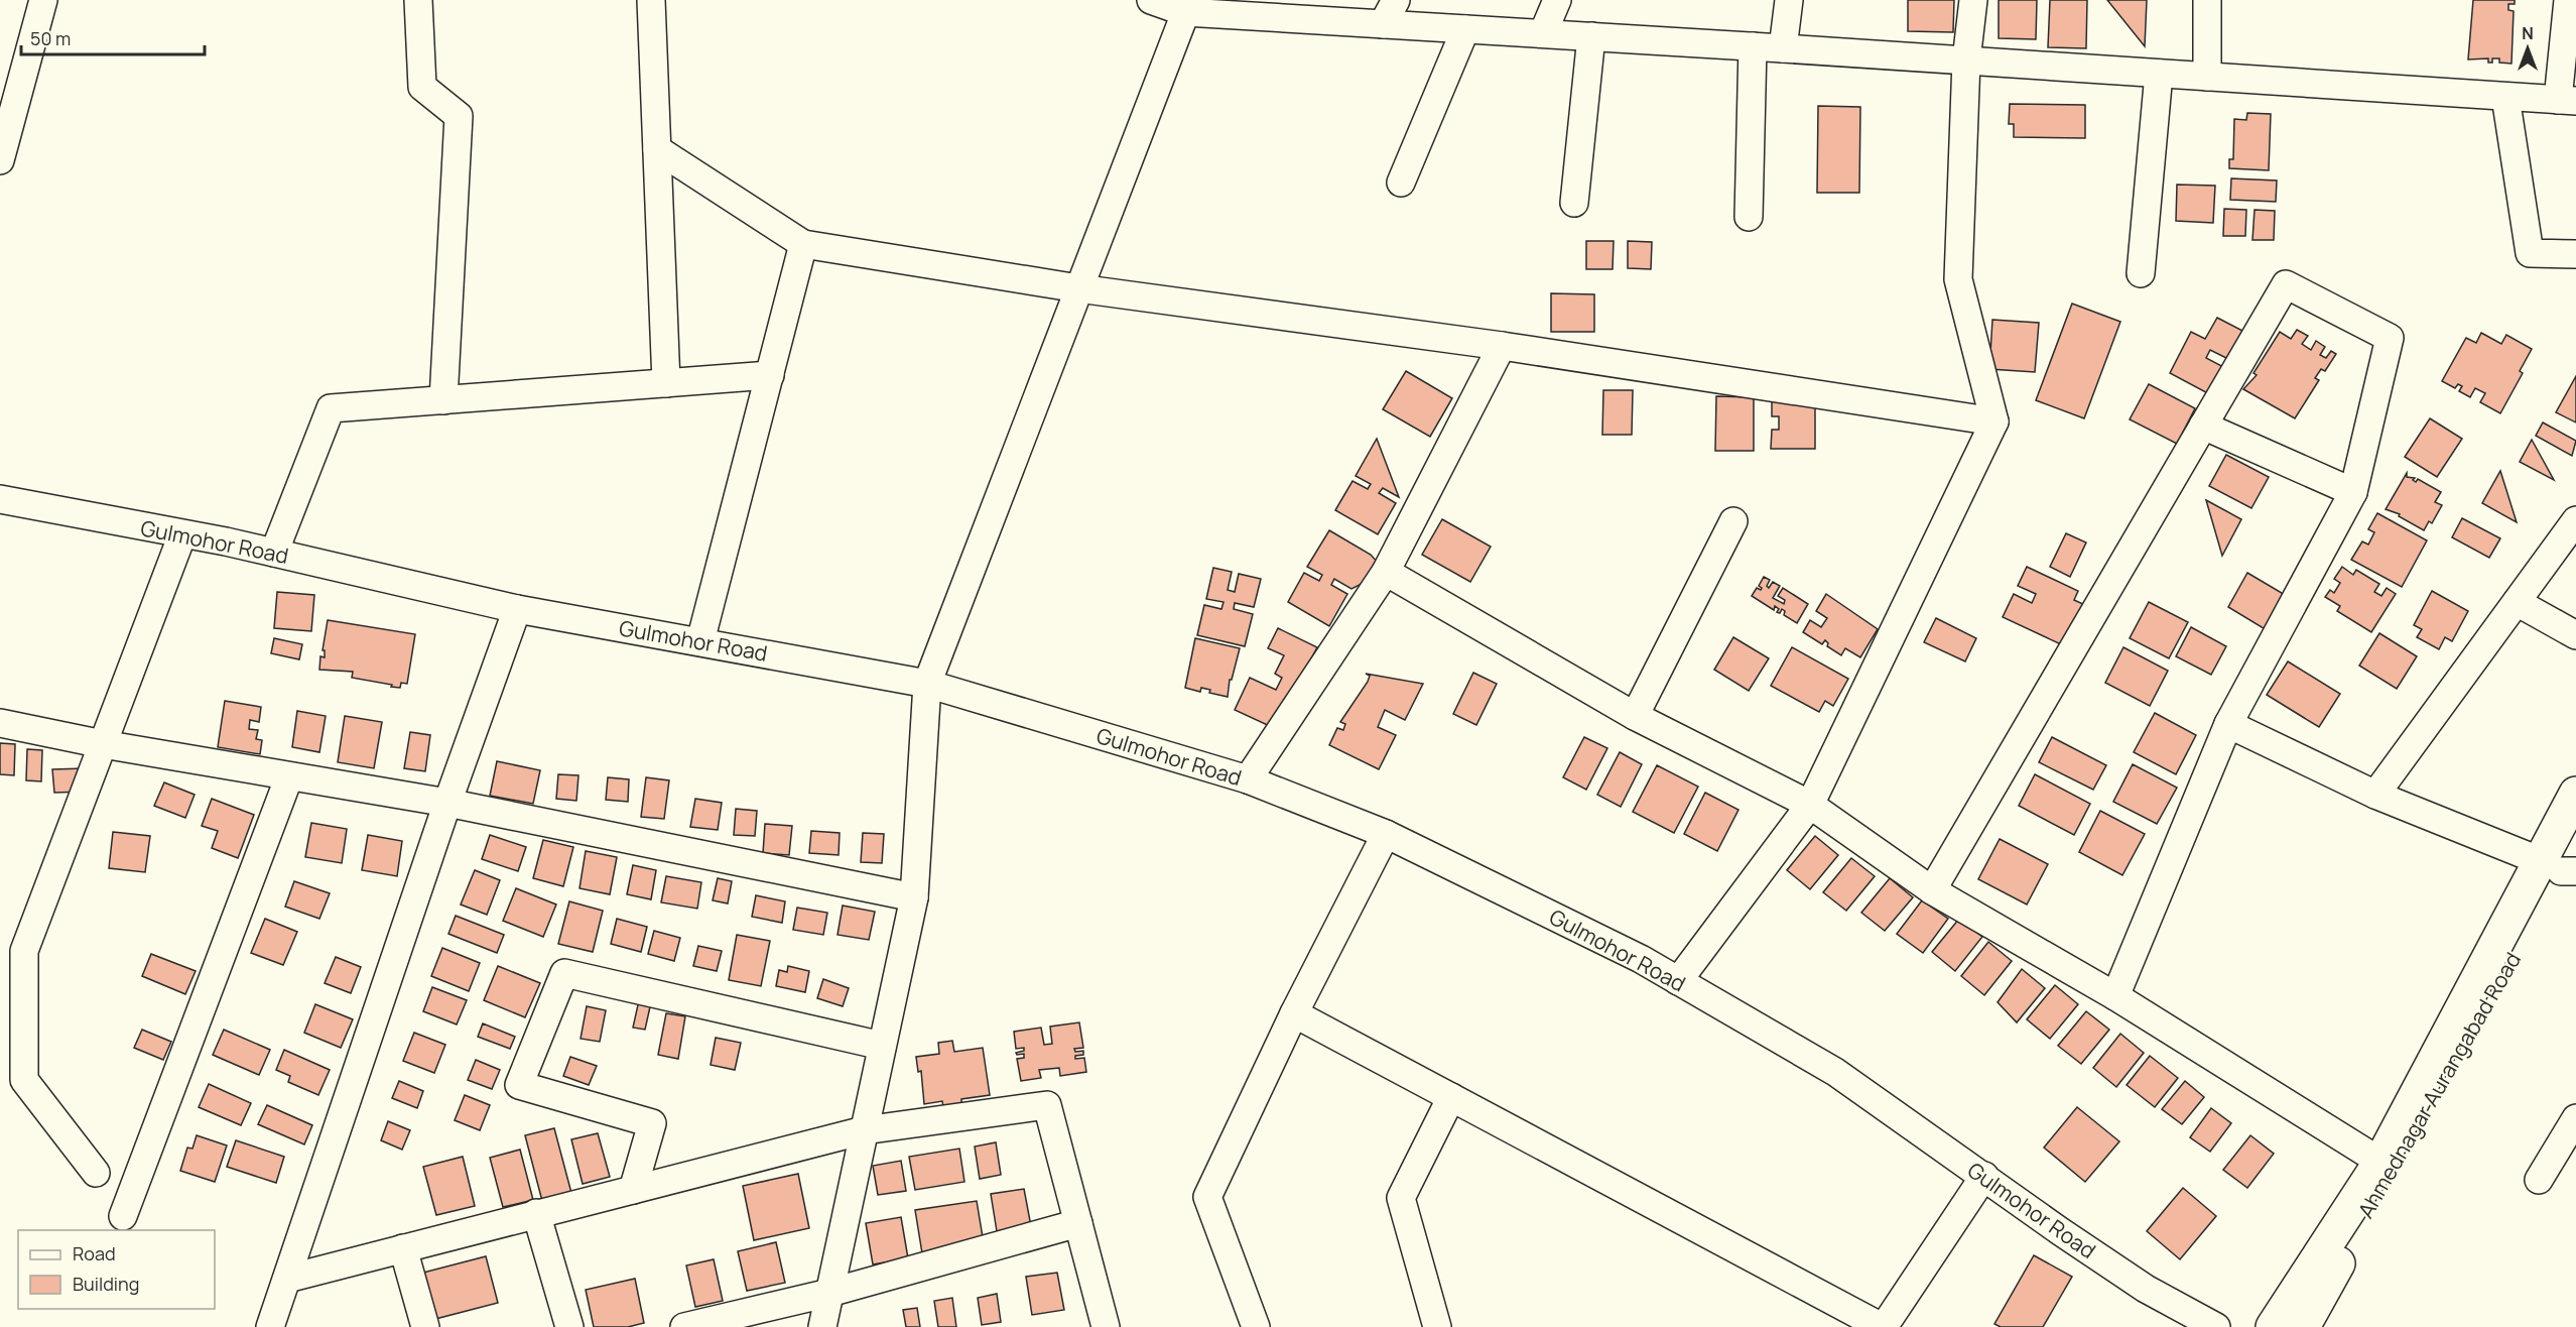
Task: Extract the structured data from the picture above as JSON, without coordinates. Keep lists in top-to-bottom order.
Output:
{
  "streets": {
    "highway": ["Ahmednagar Aurangabad Road"],
    "street": ["Gulmohor Road"]
  },
  "legend": ["Road", "Building"],
  "scale_bar": "50 m",
  "north": "top"
}
